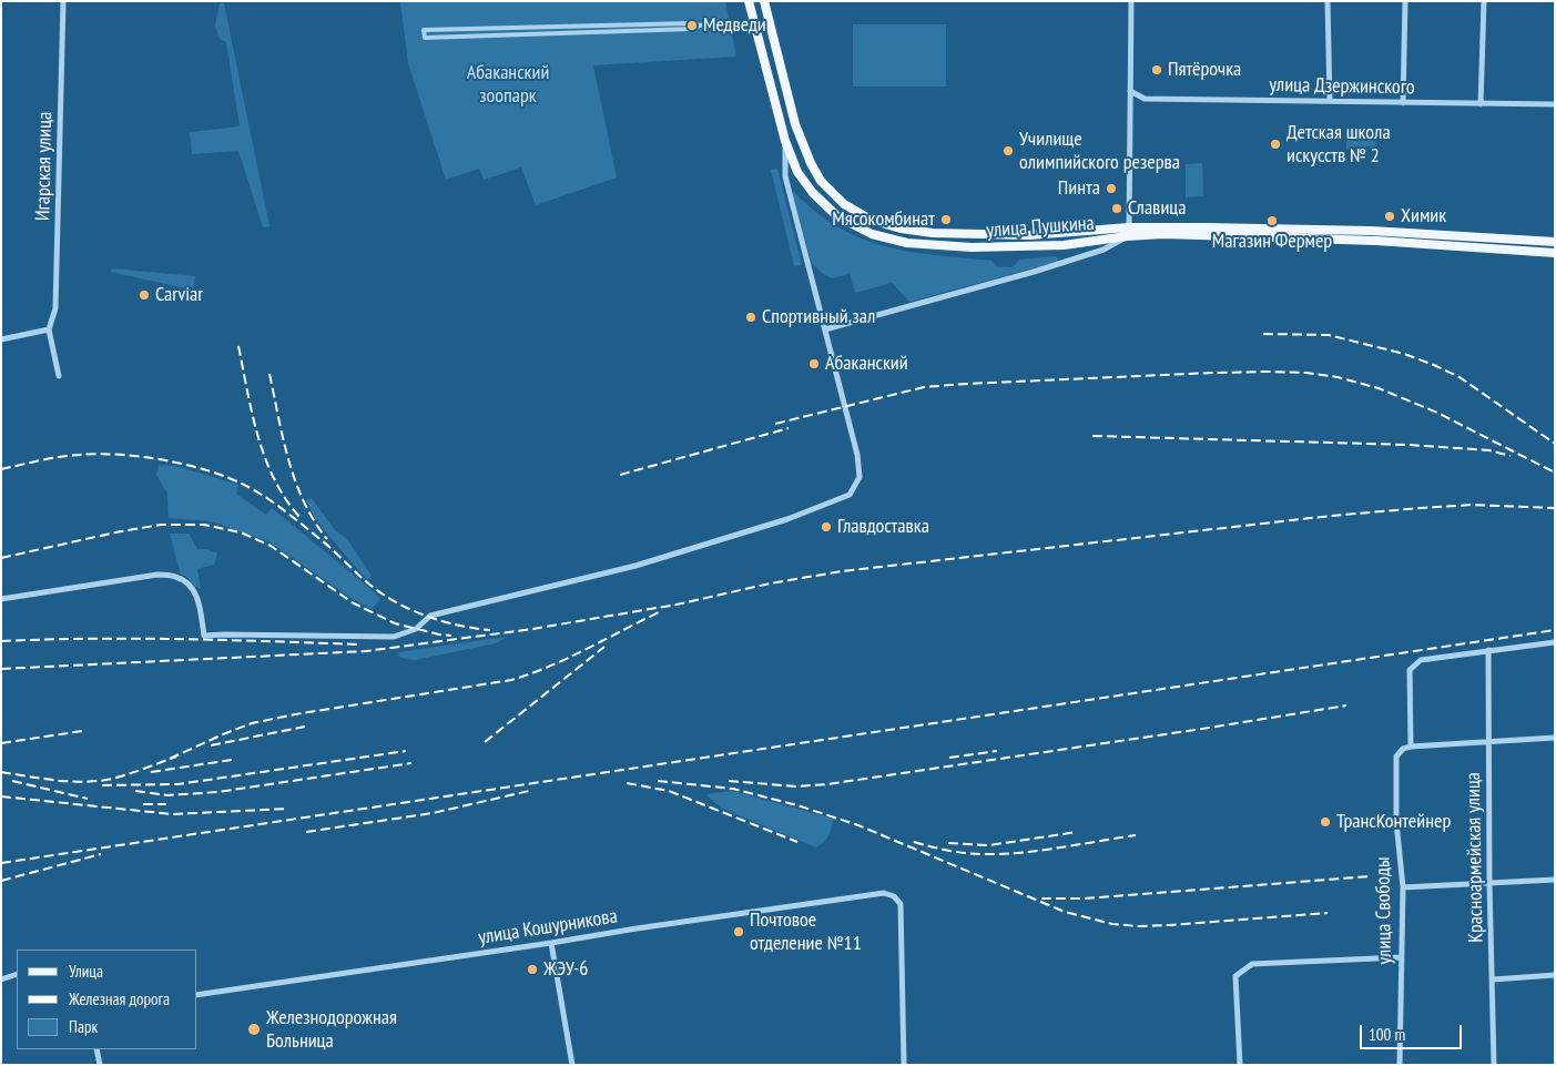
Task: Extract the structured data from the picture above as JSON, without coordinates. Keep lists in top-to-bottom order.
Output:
{
  "streets": {
    "main road": ["улица Пушкина"],
    "street": [
      "улица Дзержинского",
      "Игарская улица",
      "Красноармейская улица",
      "улица Свободы",
      "улица Кошурникова"
    ]
  },
  "parks": ["Абаканский зоопарк"],
  "places": [
    "Медведи",
    "Пятёрочка",
    "Детская школа искусств № 2",
    "Училище олимпийского резерва",
    "Пинта",
    "Славица",
    "Химик",
    "Мясокомбинат",
    "Магазин Фермер",
    "Carviar",
    "Спортивный зал",
    "Абаканский",
    "Главдоставка",
    "ТрансКонтейнер",
    "Почтовое отделение №11",
    "ЖЭУ-6",
    "Железнодорожная Больница"
  ],
  "legend": ["Улица", "Железная дорога", "Парк"],
  "scale_bar": "100 m"
}
